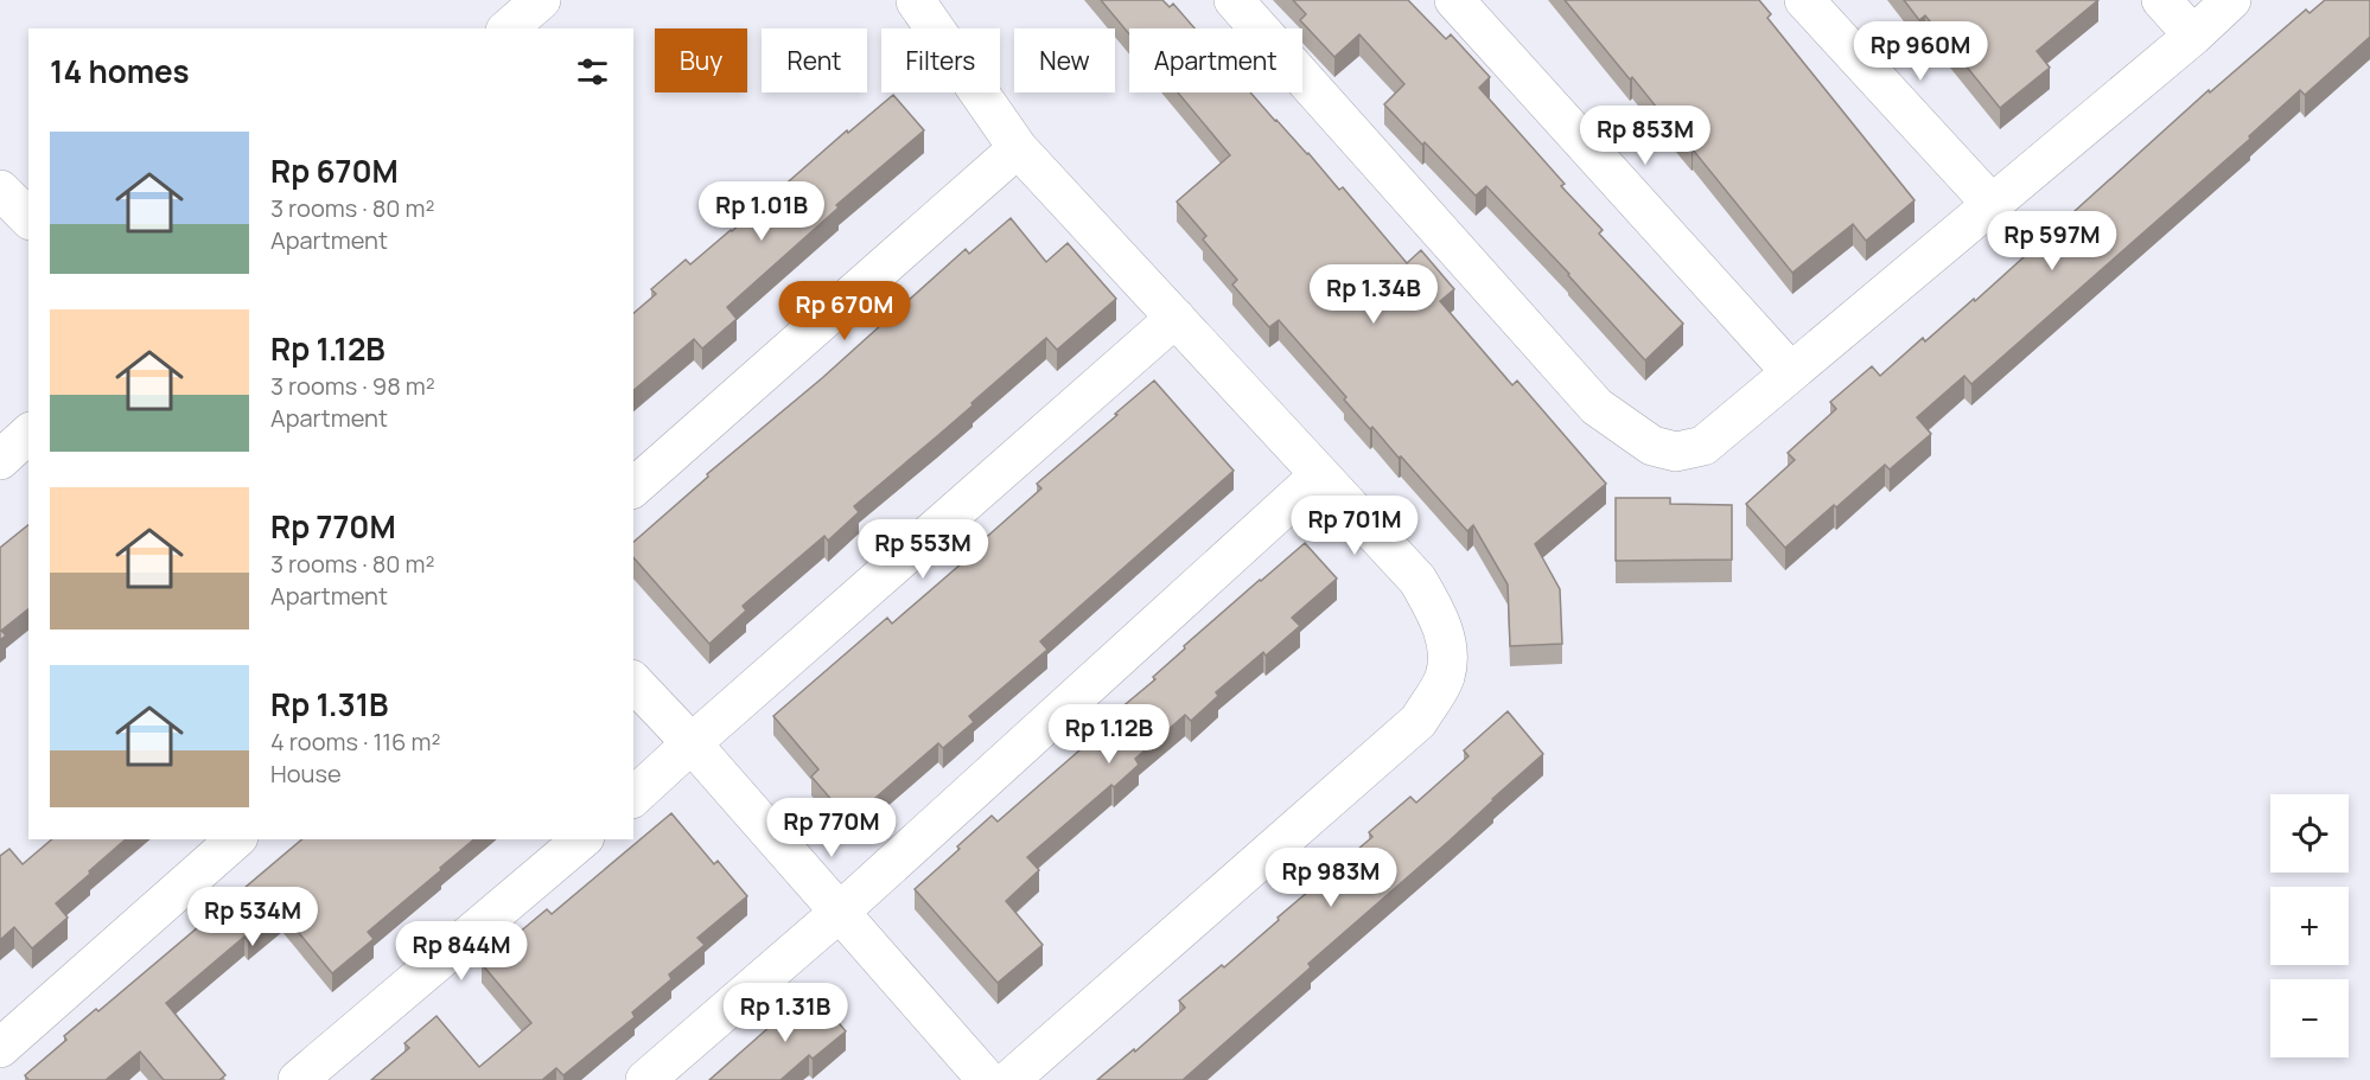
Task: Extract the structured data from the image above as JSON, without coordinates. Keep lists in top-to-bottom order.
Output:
{
  "page": {
    "price": [
      "Rp 960M",
      "Rp 853M",
      "Rp 1.01B",
      "Rp 597M",
      "Rp 1.34B",
      "Rp 670M",
      "Rp 701M",
      "Rp 553M",
      "Rp 1.12B",
      "Rp 770M",
      "Rp 983M",
      "Rp 534M",
      "Rp 844M",
      "Rp 1.31B"
    ],
    "chip": [
      "Buy",
      "Rent",
      "Filters",
      "New",
      "Apartment"
    ],
    "heading": "14 homes",
    "list": [
      {
        "name": "Rp 670M",
        "note": "3 rooms · 80 m² · Apartment"
      },
      {
        "name": "Rp 1.12B",
        "note": "3 rooms · 98 m² · Apartment"
      },
      {
        "name": "Rp 770M",
        "note": "3 rooms · 80 m² · Apartment"
      },
      {
        "name": "Rp 1.31B",
        "note": "4 rooms · 116 m² · House"
      }
    ],
    "map_buttons": ["+", "−"]
  }
}
